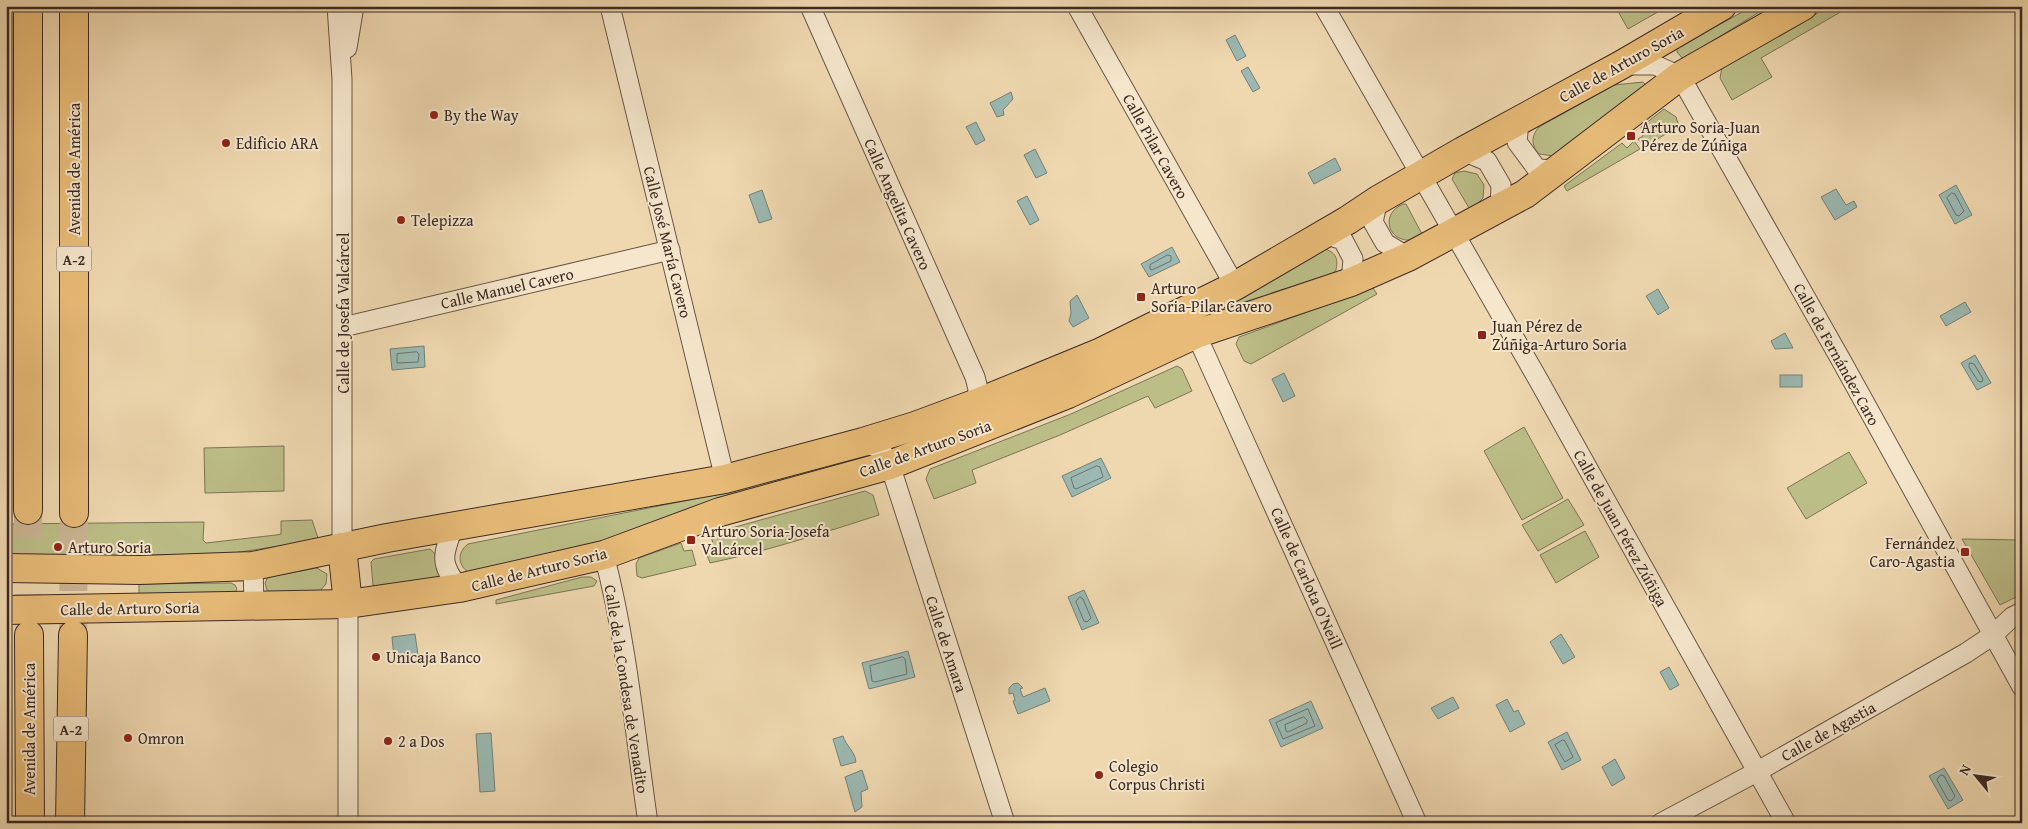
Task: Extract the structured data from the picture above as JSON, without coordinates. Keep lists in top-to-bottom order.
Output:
{
  "streets": {
    "main road": ["Calle de Arturo Soria", "Avenida de América", "A-2"],
    "street": [
      "Calle Pilar Cavero",
      "Calle Angelita Cavero",
      "Calle José María Cavero",
      "Calle Manuel Cavero",
      "Calle de Josefa Valcárcel",
      "Calle de Fernández Caro",
      "Calle de Juan Pérez Zúñiga",
      "Calle de Carlota O’Neill",
      "Calle de Amara",
      "Calle de la Condesa de Venadito",
      "Calle de Agastia"
    ]
  },
  "crossings": [
    ["Calle de Arturo Soria", "Calle Pilar Cavero"],
    ["Calle de Arturo Soria", "Calle Angelita Cavero"],
    ["Calle de Arturo Soria", "Calle José María Cavero"],
    ["Calle de Arturo Soria", "Calle de Josefa Valcárcel"],
    ["Calle de Arturo Soria", "Calle de Fernández Caro"],
    ["Calle de Arturo Soria", "Calle de Juan Pérez Zúñiga"],
    ["Calle de Arturo Soria", "Calle de Carlota O’Neill"],
    ["Calle de Arturo Soria", "Calle de Amara"],
    ["Calle de Arturo Soria", "Calle de la Condesa de Venadito"],
    ["Calle José María Cavero", "Calle Manuel Cavero"],
    ["Calle Manuel Cavero", "Calle de Josefa Valcárcel"],
    ["Calle de Fernández Caro", "Calle de Agastia"],
    ["Calle de Juan Pérez Zúñiga", "Calle de Agastia"]
  ],
  "places": {
    "other": [
      "By the Way",
      "Edificio ARA",
      "Telepizza",
      "Arturo Soria",
      "Unicaja Banco",
      "Omron",
      "2 a Dos",
      "Colegio Corpus Christi"
    ],
    "transit": [
      "Arturo Soria-Juan Pérez de Zúñiga",
      "Arturo Soria-Pilar Cavero",
      "Juan Pérez de Zúñiga-Arturo Soria",
      "Arturo Soria-Josefa Valcárcel",
      "Fernández Caro-Agastia"
    ]
  },
  "north": "top left"
}
